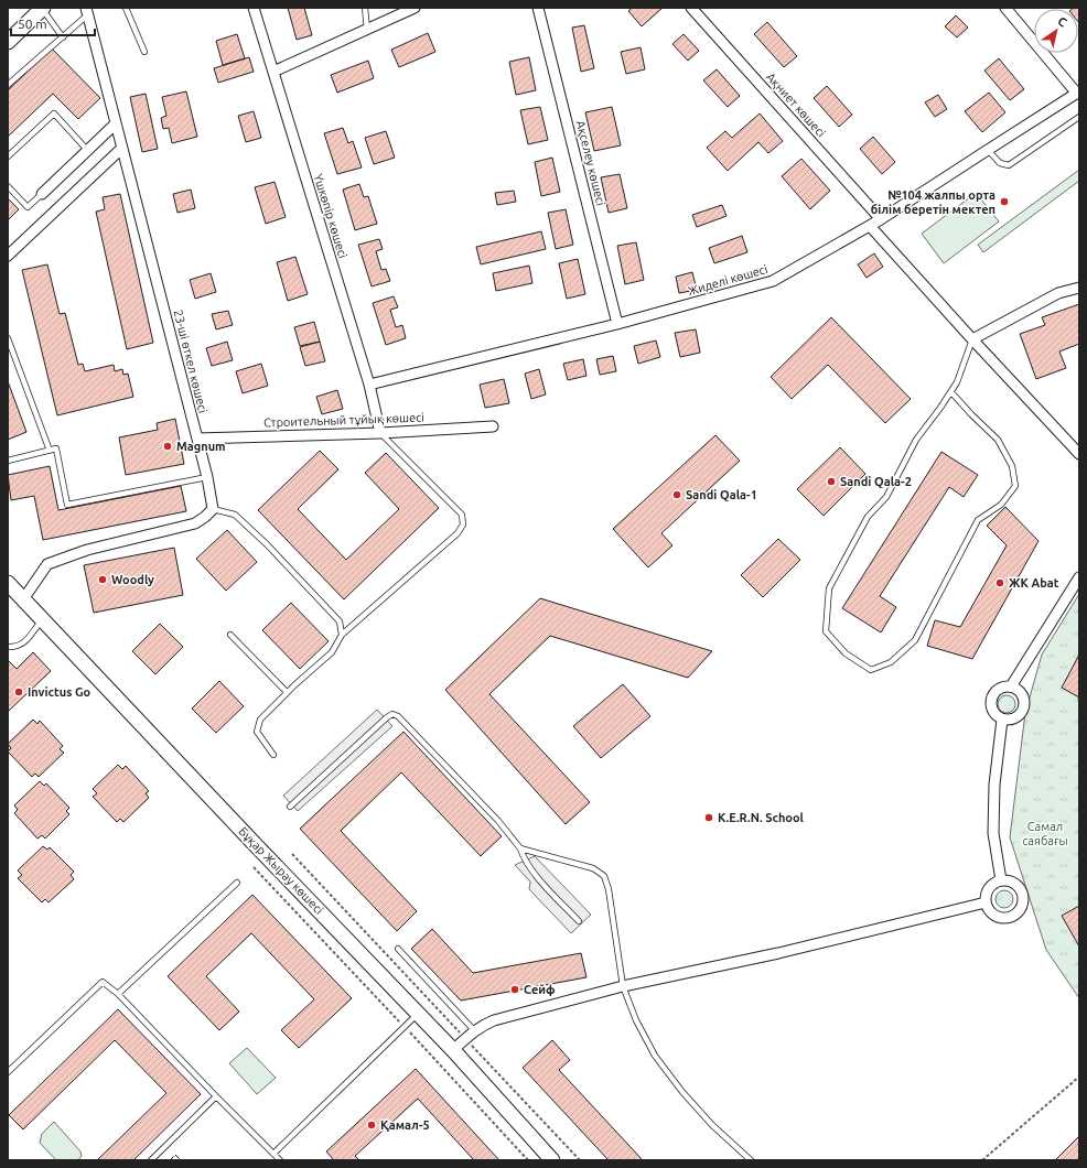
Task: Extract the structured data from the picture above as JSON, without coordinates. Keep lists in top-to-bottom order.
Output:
{
  "streets": {
    "street": [
      "Ақниет көшесі",
      "Ақселеу көшесі",
      "Үшкөпір көшесі",
      "Жиделі көшесі",
      "23-ші өткел көшесі",
      "Строительный тұйық көшесі",
      "Бұқар Жырау көшесі"
    ]
  },
  "crossings": [
    ["Ақниет көшесі", "Жиделі көшесі"],
    ["Ақселеу көшесі", "Жиделі көшесі"],
    ["Үшкөпір көшесі", "Жиделі көшесі"],
    ["Үшкөпір көшесі", "Строительный тұйық көшесі"],
    ["23-ші өткел көшесі", "Строительный тұйық көшесі"]
  ],
  "parks": ["Самал саябағы"],
  "places": [
    "№104 жалпы орта білім беретін мектеп",
    "Magnum",
    "Sandi Qala-2",
    "Sandi Qala-1",
    "Woodly",
    "ЖК Abat",
    "Invictus Go",
    "K.E.R.N. School",
    "Сейф",
    "Қамал-5"
  ],
  "scale_bar": "50 m",
  "north": "top right"
}
